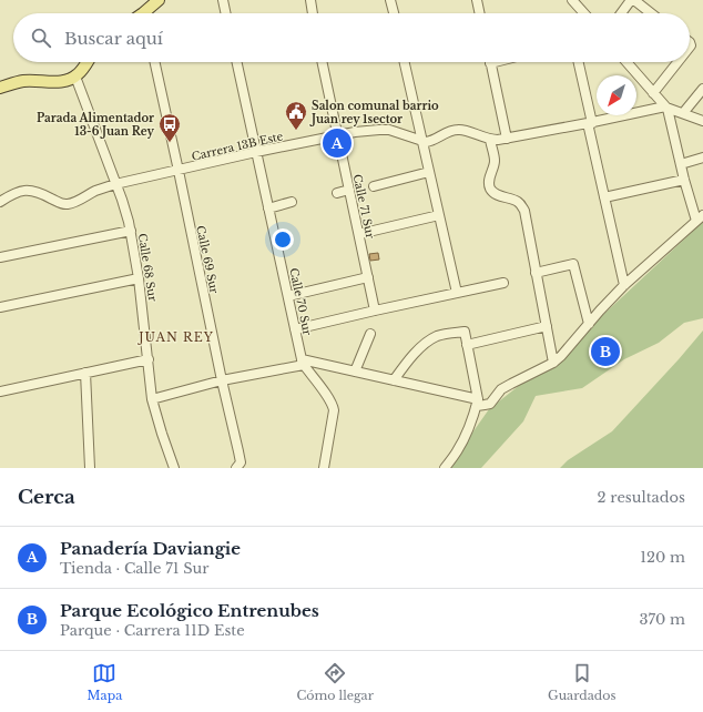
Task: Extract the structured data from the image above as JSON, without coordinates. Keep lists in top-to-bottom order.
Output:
{
  "streets": {
    "street": [
      "Carrera 13B Este",
      "Calle 71 Sur",
      "Calle 69 Sur",
      "Calle 68 Sur",
      "Calle 70 Sur"
    ]
  },
  "crossings": [
    ["Carrera 13B Este", "Calle 71 Sur"],
    ["Carrera 13B Este", "Calle 69 Sur"],
    ["Carrera 13B Este", "Calle 68 Sur"],
    ["Carrera 13B Este", "Calle 70 Sur"]
  ],
  "districts": ["JUAN REY"],
  "places": {
    "public building": ["Salon comunal barrio Juan rey 1sector"],
    "bus stop": ["Parada Alimentador 13-6 Juan Rey"]
  },
  "north": "bottom left",
  "page": {
    "search": "Buscar aquí",
    "pins": ["A", "B"],
    "heading": ["Cerca", "2 resultados"],
    "list": [
      {
        "mark": "A",
        "name": "Panadería Daviangie",
        "note": "Tienda · Calle 71 Sur",
        "value": "120 m"
      },
      {
        "mark": "B",
        "name": "Parque Ecológico Entrenubes",
        "note": "Parque · Carrera 11D Este",
        "value": "370 m"
      }
    ],
    "nav": ["Mapa", "Cómo llegar", "Guardados"]
  }
}
